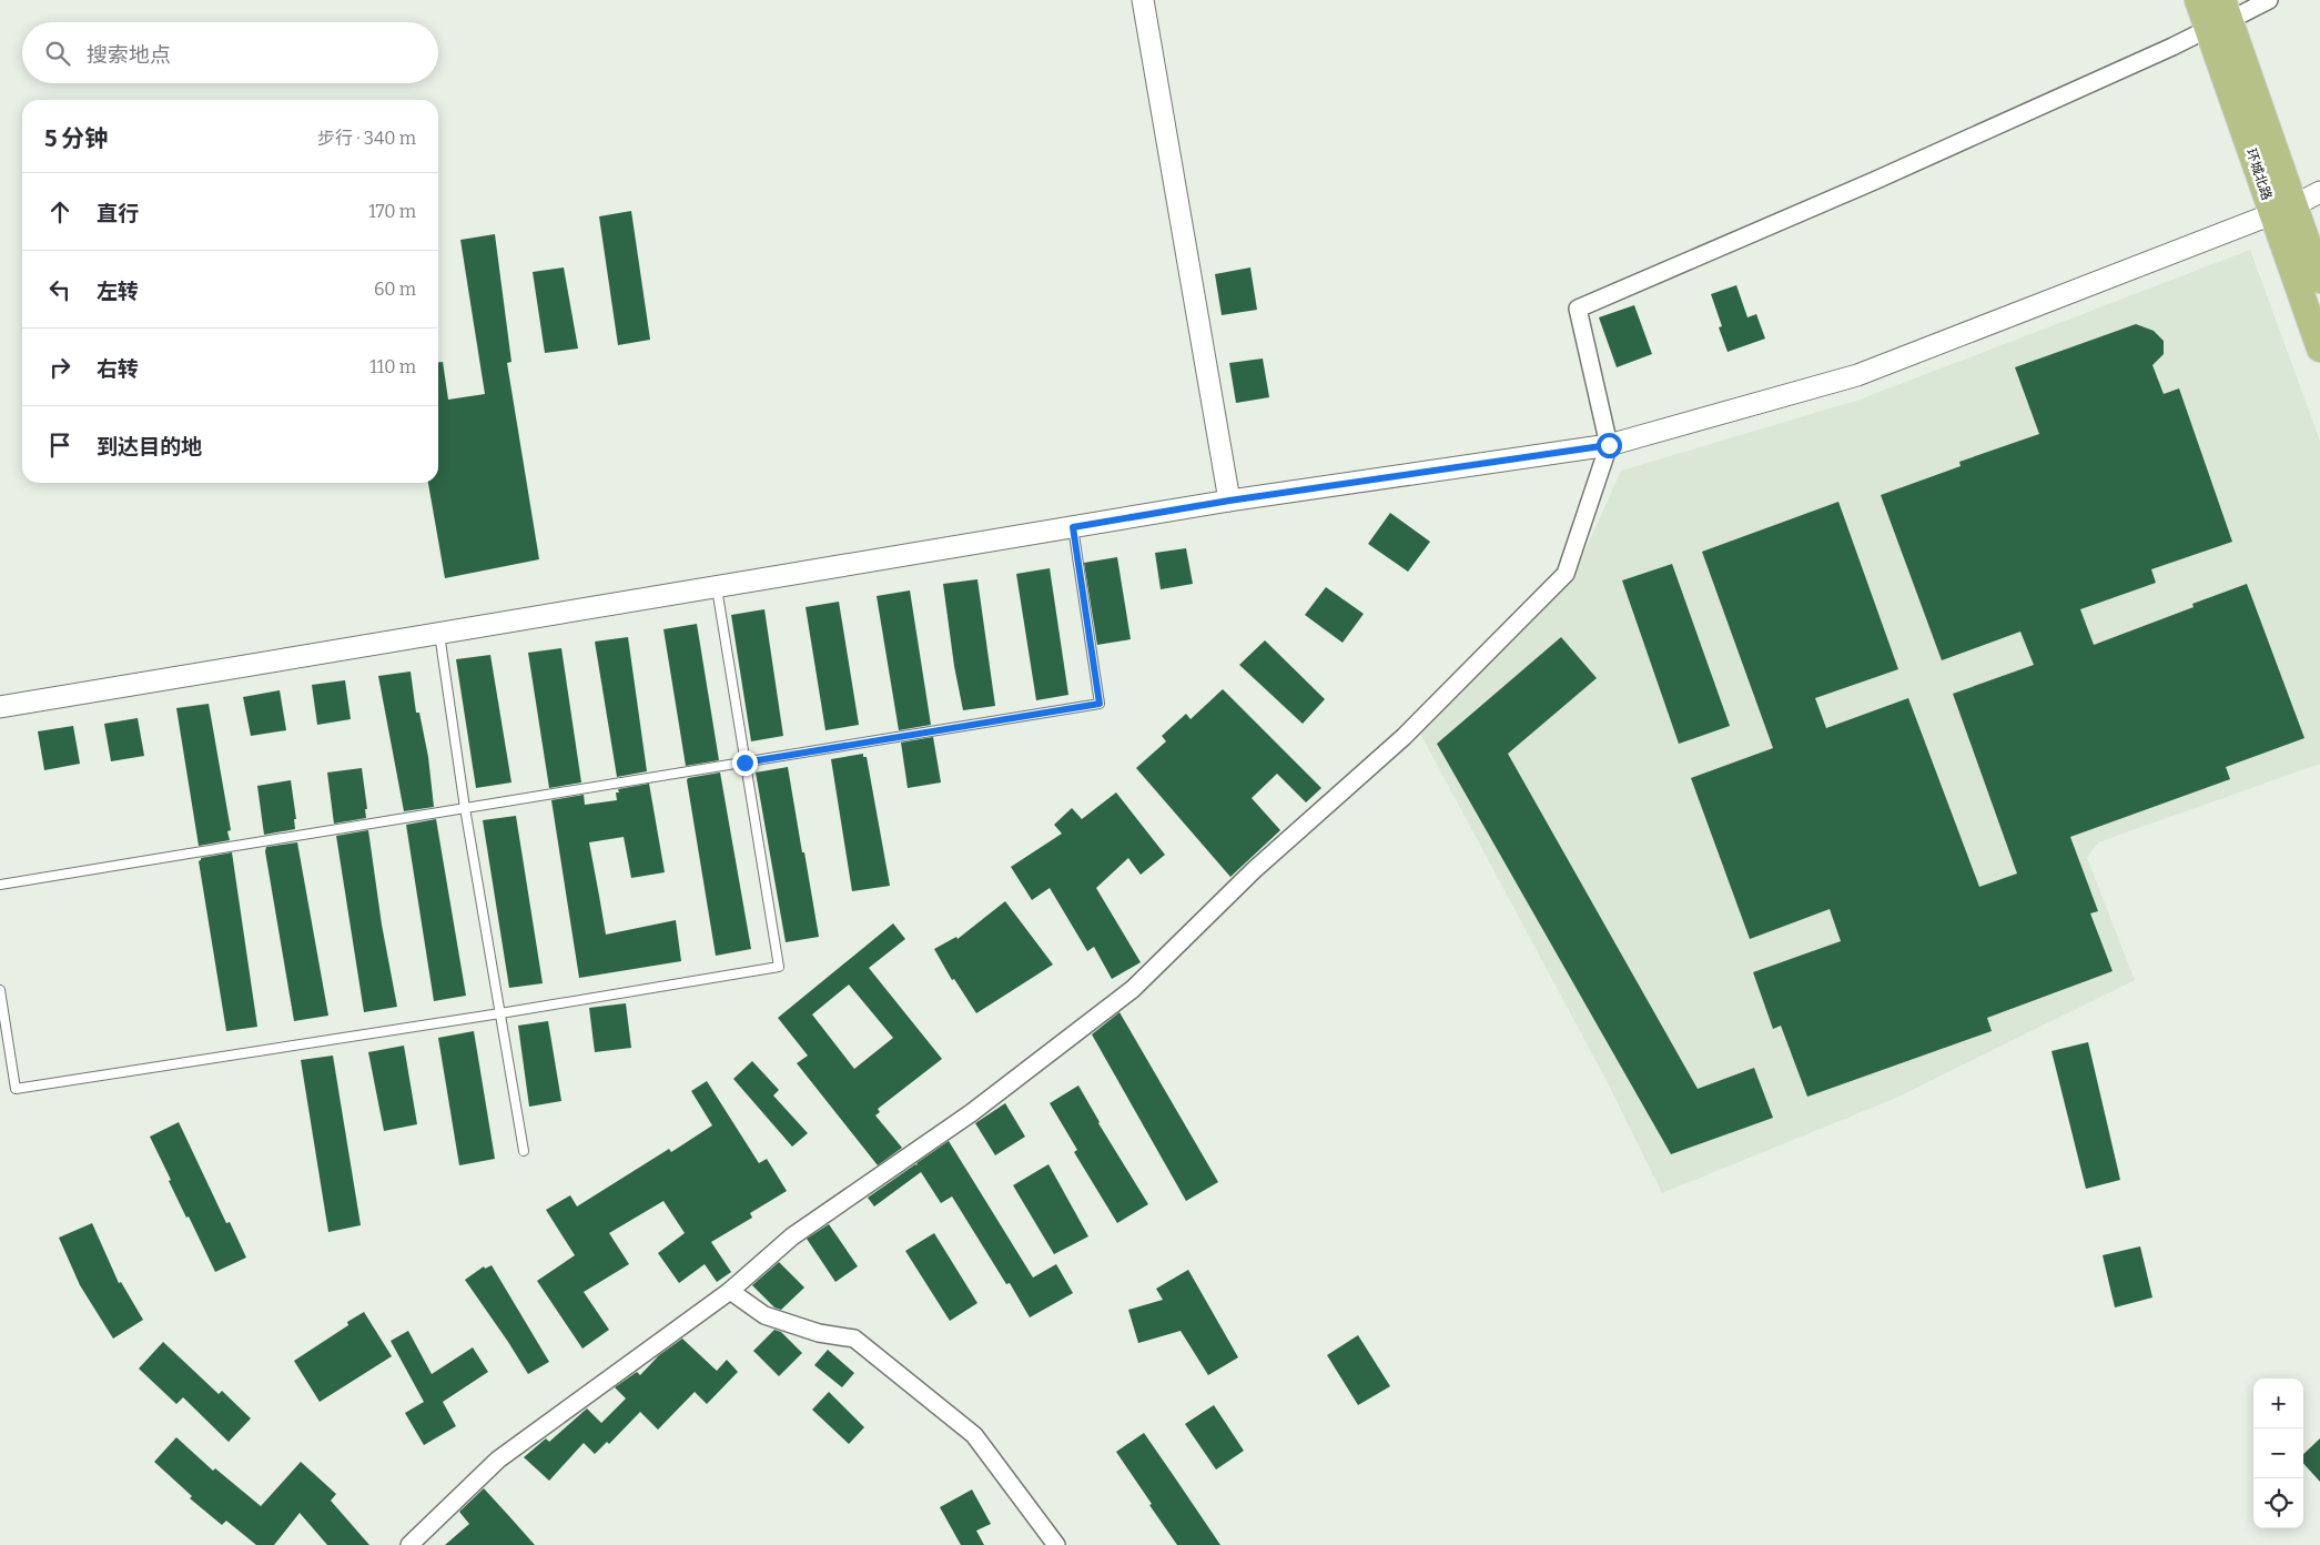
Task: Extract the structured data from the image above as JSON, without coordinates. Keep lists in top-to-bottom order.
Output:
{
  "streets": {
    "main road": ["环城北路"]
  },
  "page": {
    "search": "搜索地点",
    "heading": ["5 分钟", "步行 · 340 m"],
    "list": [
      ["直行", "170 m"],
      ["左转", "60 m"],
      ["右转", "110 m"],
      "到达目的地"
    ],
    "map_buttons": ["+", "−"]
  }
}
